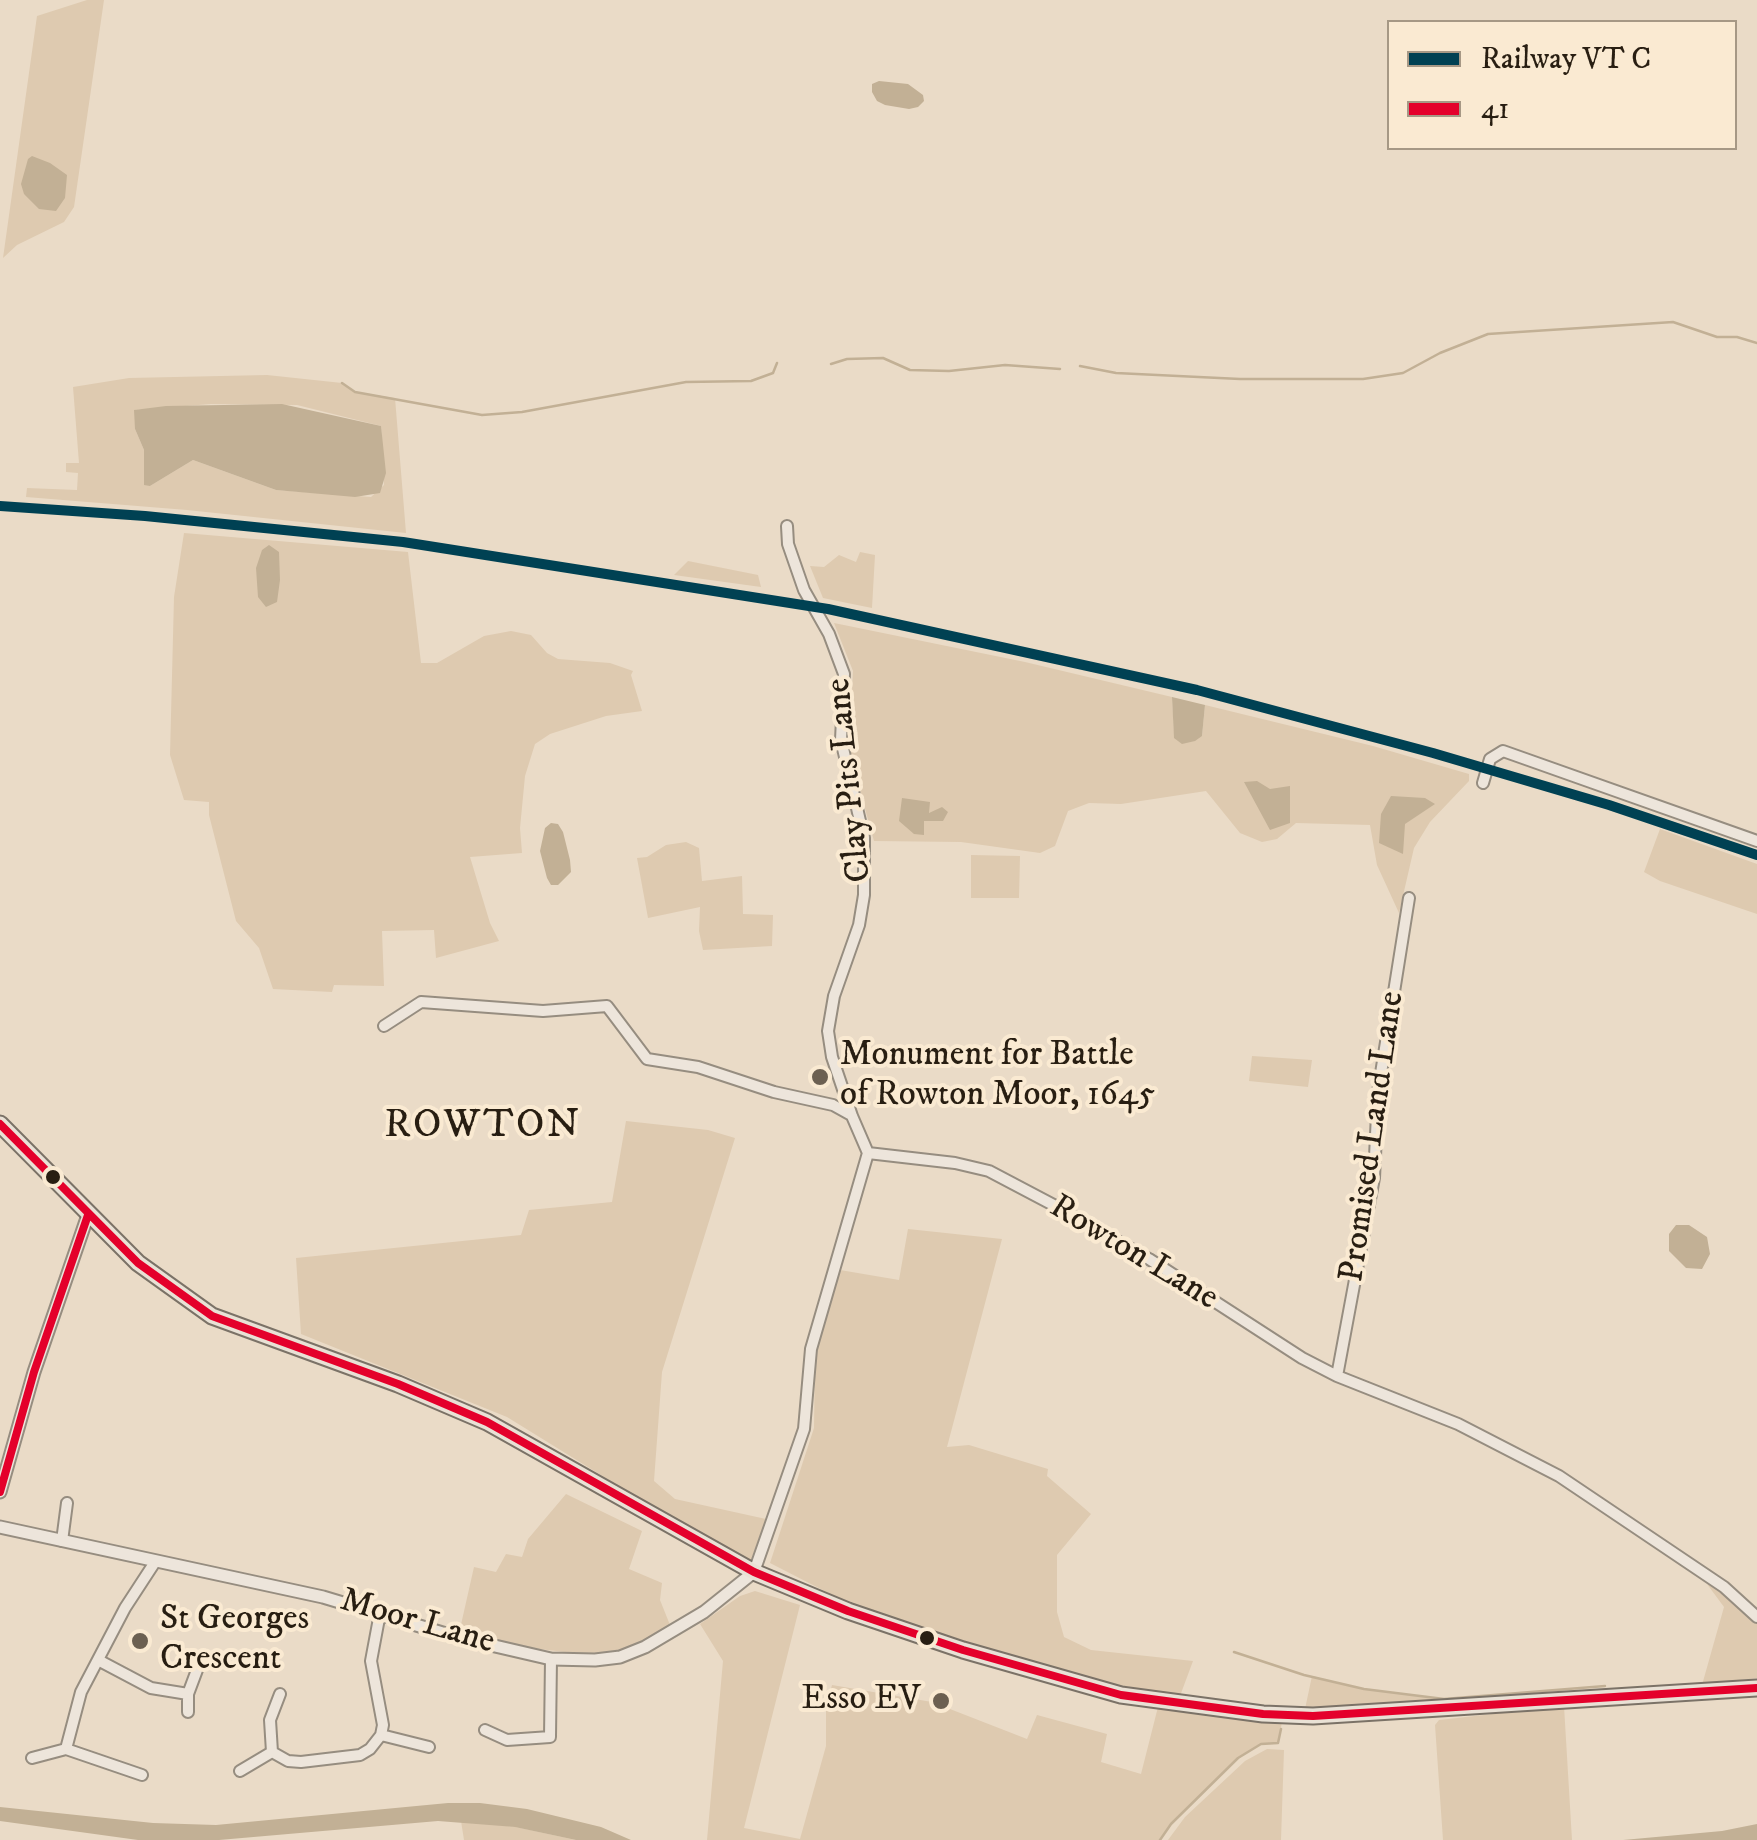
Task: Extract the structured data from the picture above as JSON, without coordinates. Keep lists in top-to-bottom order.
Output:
{
  "streets": {
    "street": [
      "Clay Pits Lane",
      "Promised Land Lane",
      "Rowton Lane",
      "Moor Lane"
    ]
  },
  "crossings": [
    ["Clay Pits Lane", "Rowton Lane"],
    ["Promised Land Lane", "Rowton Lane"]
  ],
  "districts": ["ROWTON"],
  "places": ["Monument for Battle of Rowton Moor, 1645", "St Georges Crescent", "Esso EV"],
  "lines": ["transit line 41"],
  "legend": ["Railway VT C", "41"]
}
